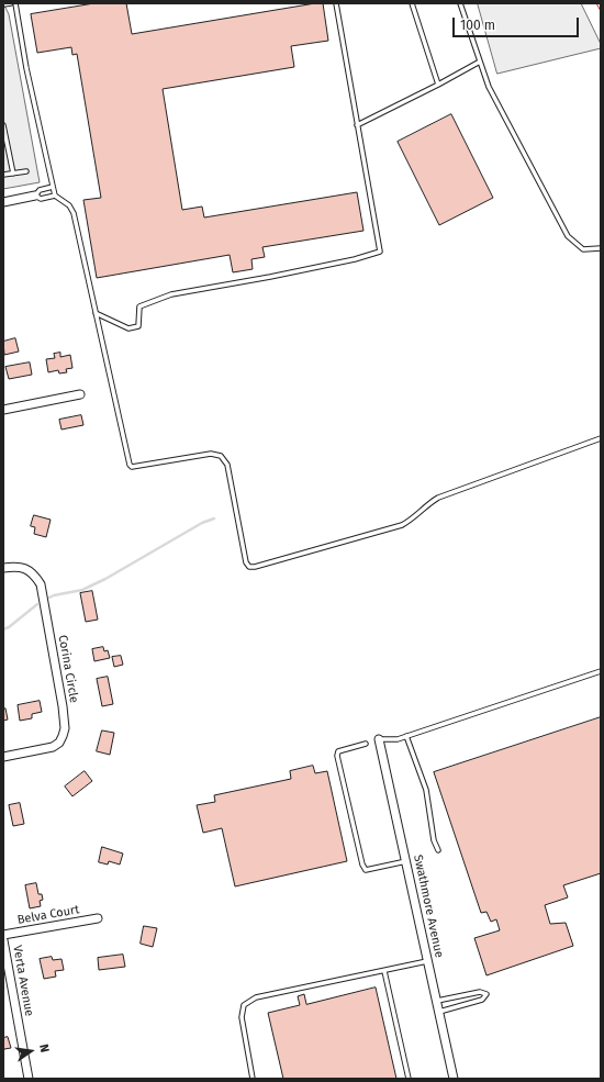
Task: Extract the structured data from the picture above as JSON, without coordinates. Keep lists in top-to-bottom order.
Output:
{
  "streets": {
    "street": [
      "Corina Circle",
      "Swathmore Avenue",
      "Belva Court",
      "Verta Avenue"
    ]
  },
  "scale_bar": "100 m",
  "north": "right"
}
